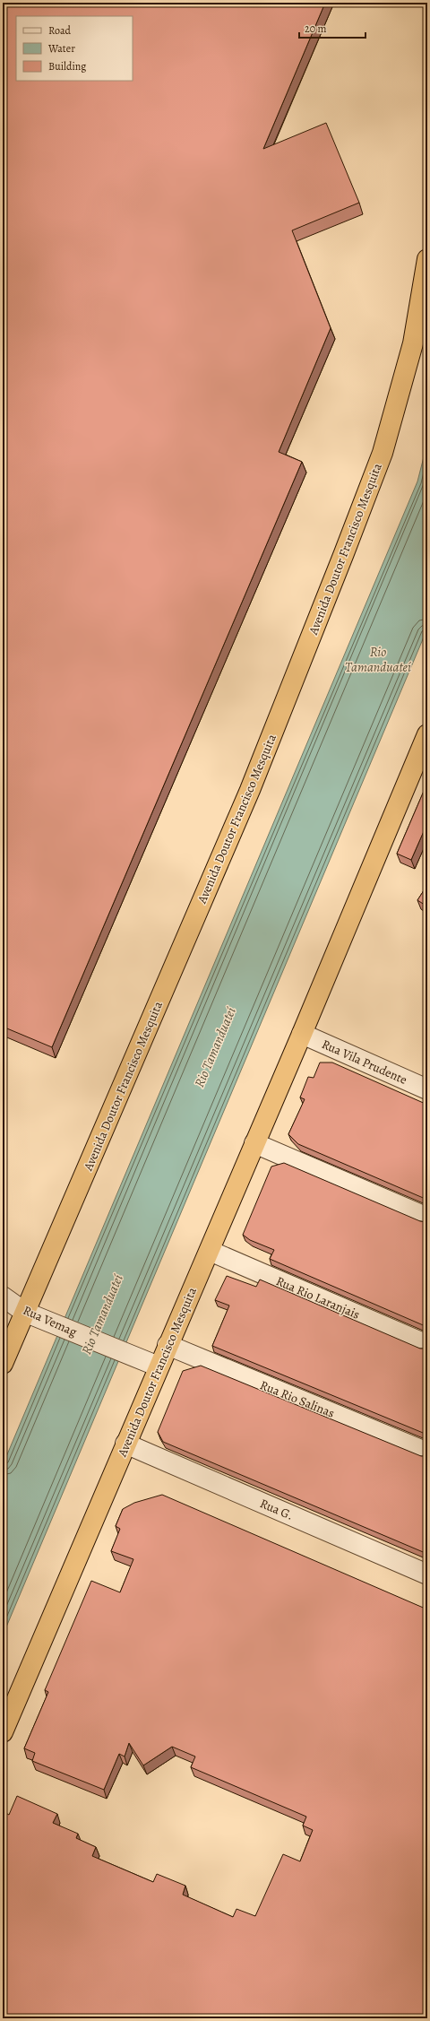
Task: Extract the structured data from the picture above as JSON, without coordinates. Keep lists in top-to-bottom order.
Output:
{
  "streets": {
    "highway": ["Avenida Doutor Francisco Mesquita"],
    "street": [
      "Rua Vila Prudente",
      "Rua Rio Laranjais",
      "Rua Vemag",
      "Rua Rio Salinas",
      "Rua G."
    ]
  },
  "crossings": [
    ["Avenida Doutor Francisco Mesquita", "Rua Vila Prudente"],
    ["Avenida Doutor Francisco Mesquita", "Rua Rio Laranjais"],
    ["Avenida Doutor Francisco Mesquita", "Rua Vemag"],
    ["Avenida Doutor Francisco Mesquita", "Rua Rio Salinas"],
    ["Avenida Doutor Francisco Mesquita", "Rua G."]
  ],
  "water": ["Rio Tamanduateí"],
  "legend": ["Road", "Water", "Building"],
  "scale_bar": "20 m"
}
